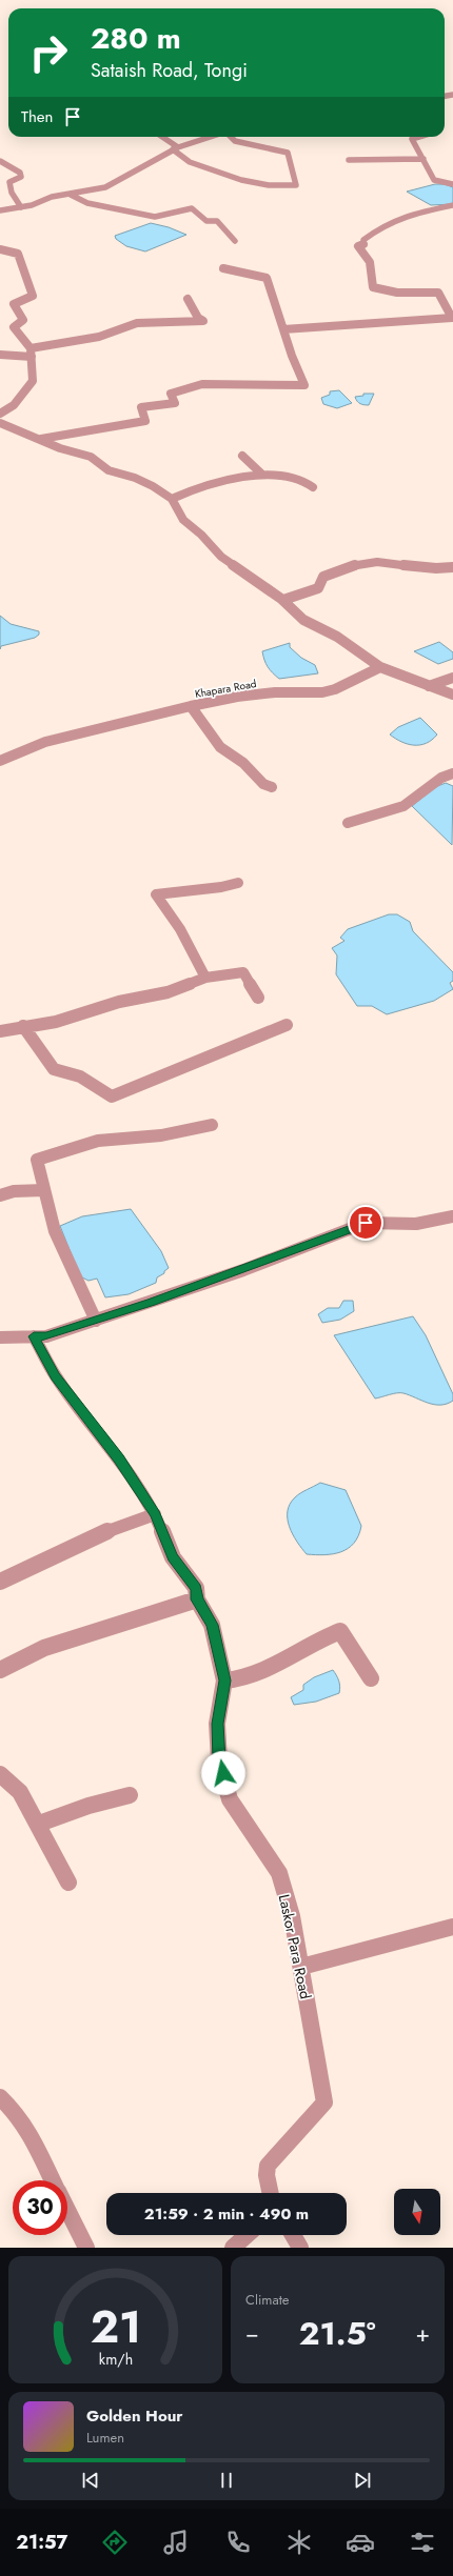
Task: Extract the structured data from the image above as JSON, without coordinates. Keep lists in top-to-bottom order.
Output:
{
  "streets": {
    "street": ["Khapara Road", "Laskor Para Road"]
  },
  "north": "bottom",
  "page": {
    "turn": ["280 m", "Sataish Road, Tongi"],
    "then": "Then",
    "limit": "30",
    "trip": "21:59 · 2 min · 490 m",
    "tile": "Climate",
    "heat": ["−", "21.5°", "+"],
    "song": ["Golden Hour", "Lumen"],
    "tabs": "21:57",
    "gauge": ["21", "km/h"]
  }
}
